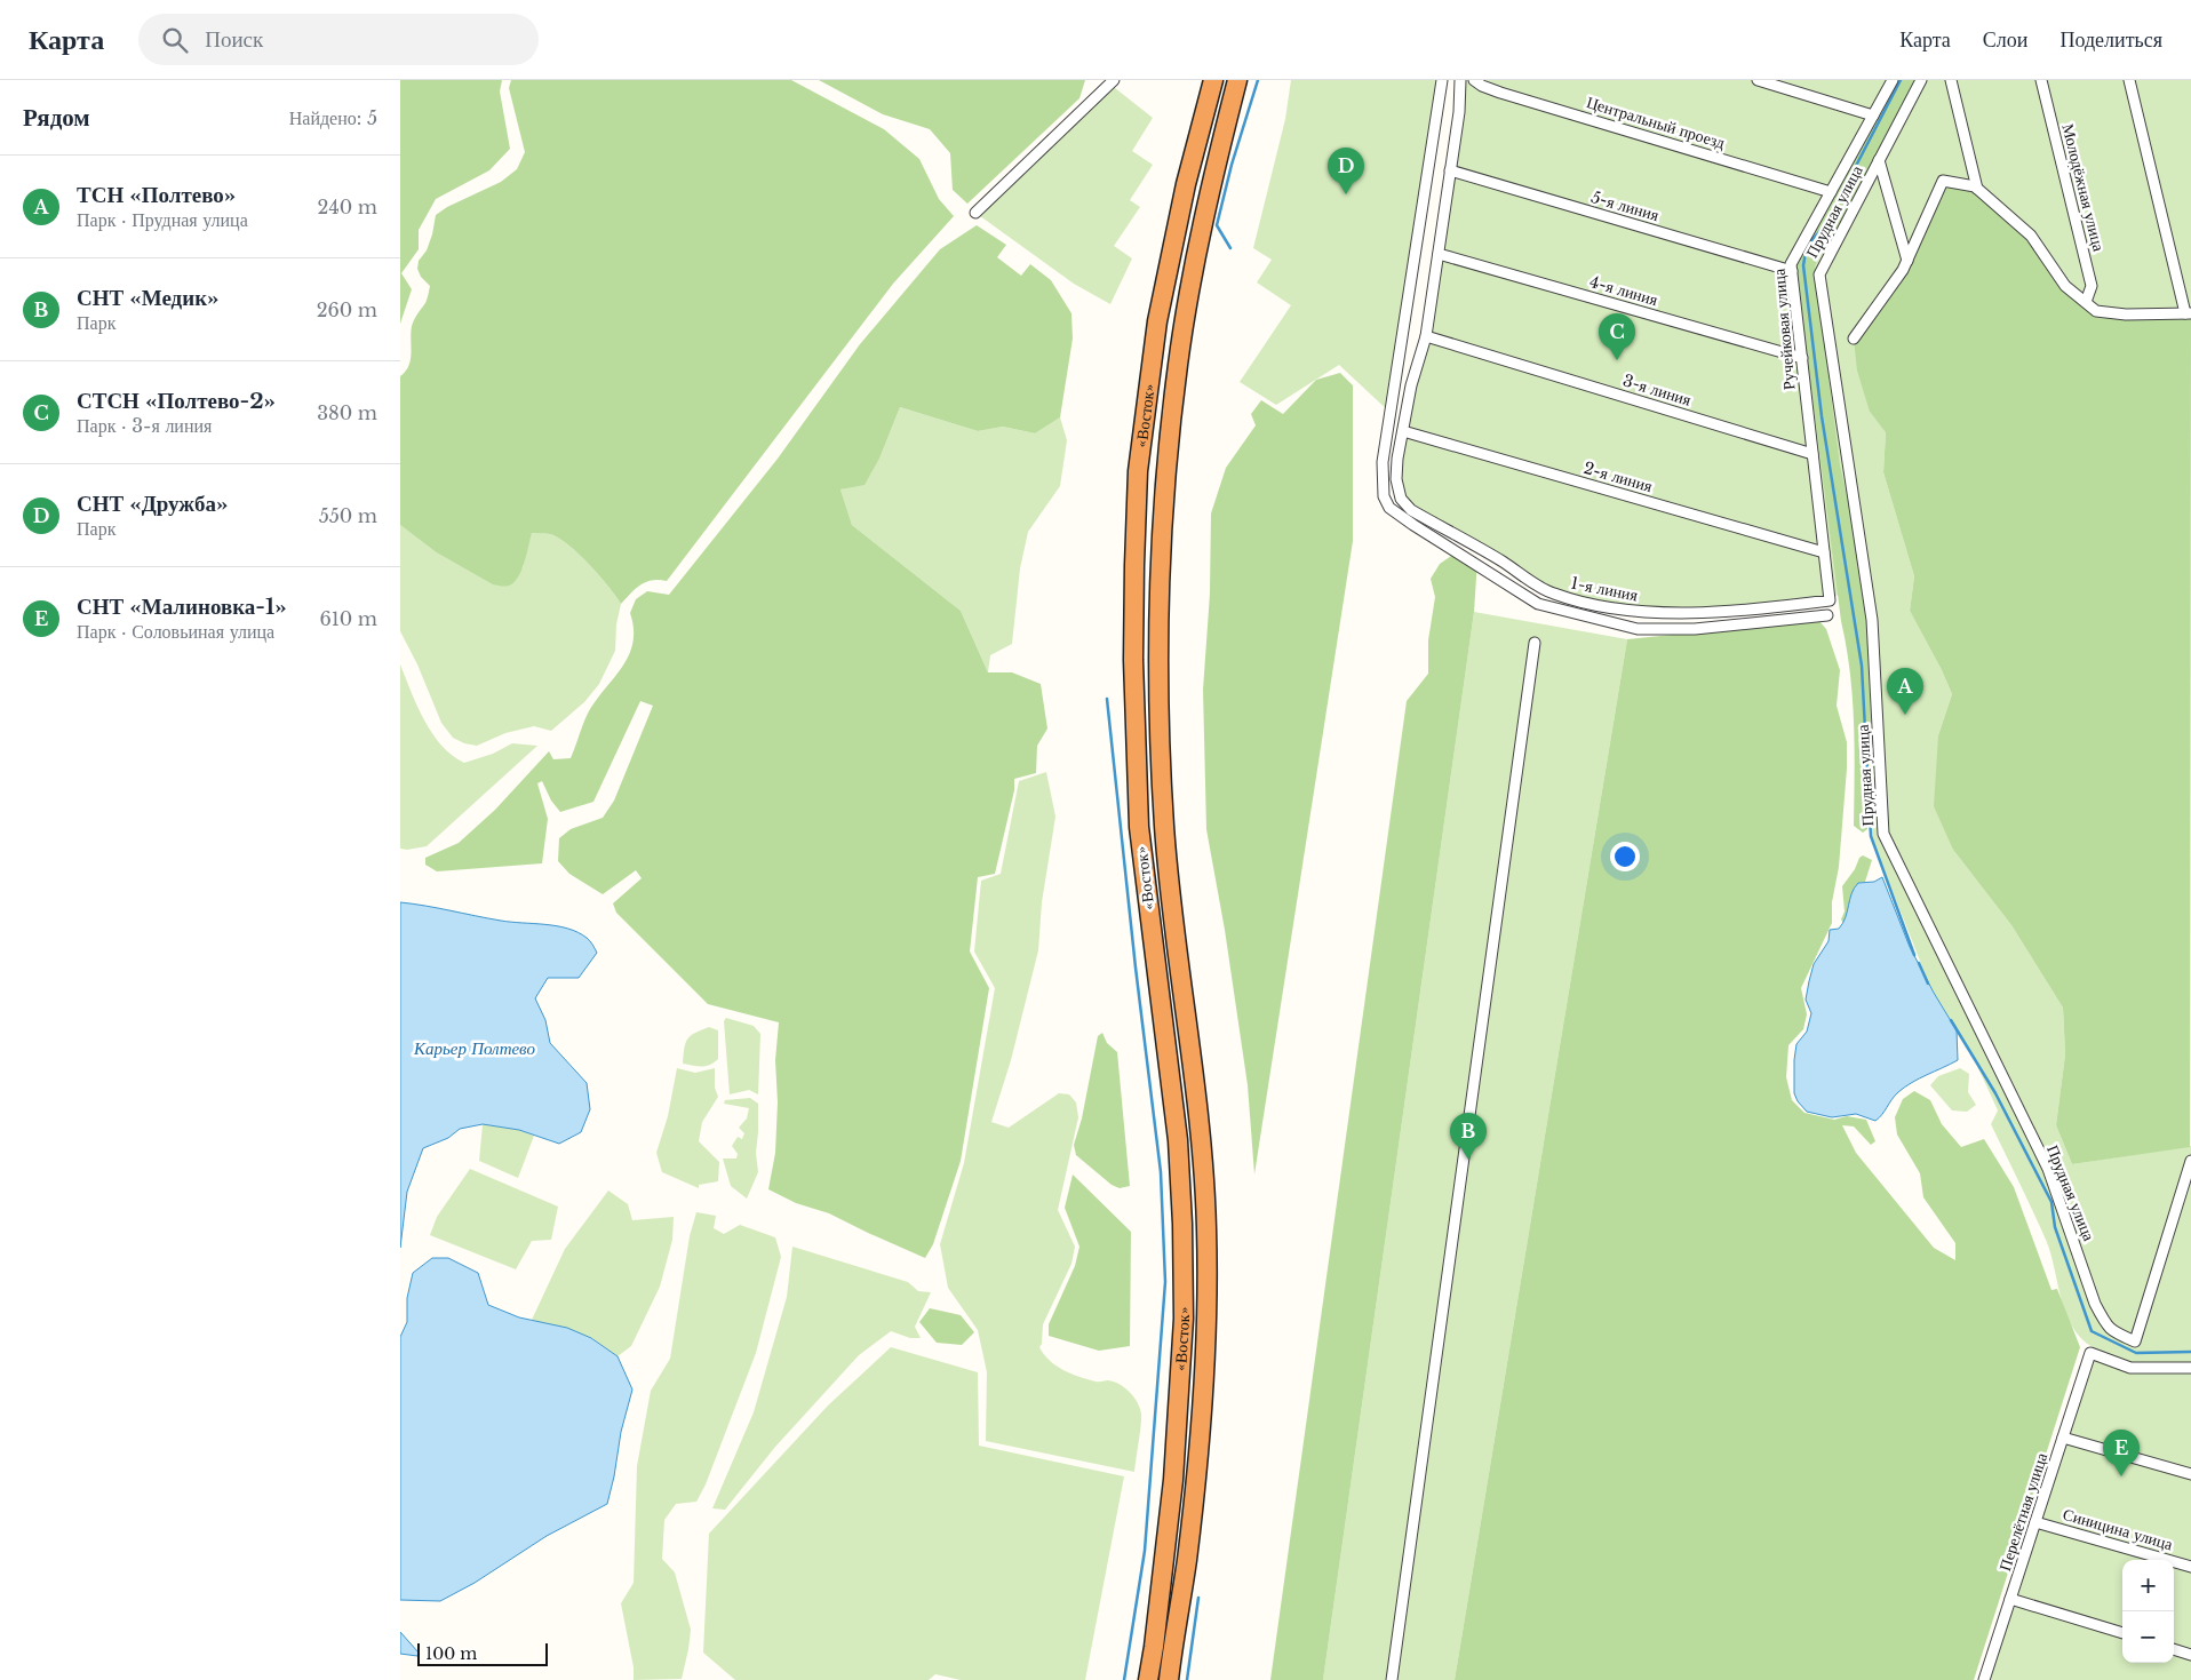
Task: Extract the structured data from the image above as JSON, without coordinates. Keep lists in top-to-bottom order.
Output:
{
  "streets": {
    "highway": ["«Восток»"],
    "street": [
      "Центральный проезд",
      "Молодёжная улица",
      "5-я линия",
      "Прудная улица",
      "4-я линия",
      "Ручейковая улица",
      "3-я линия",
      "2-я линия",
      "1-я линия",
      "Перелётная улица",
      "Синицина улица"
    ]
  },
  "crossings": [
    ["Центральный проезд", "Ручейковая улица"],
    ["5-я линия", "Ручейковая улица"],
    ["5-я линия", "1-я линия"],
    ["4-я линия", "Ручейковая улица"],
    ["4-я линия", "1-я линия"],
    ["Ручейковая улица", "3-я линия"],
    ["Ручейковая улица", "2-я линия"],
    ["Ручейковая улица", "1-я линия"],
    ["3-я линия", "1-я линия"],
    ["2-я линия", "1-я линия"],
    ["Перелётная улица", "Синицина улица"]
  ],
  "water": ["Карьер Полтево"],
  "scale_bar": "100 m",
  "page": {
    "header": "Карта",
    "search": "Поиск",
    "nav": ["Карта", "Слои", "Поделиться"],
    "heading": ["Рядом", "Найдено: 5"],
    "pins": [
      "D",
      "C",
      "A",
      "B",
      "E"
    ],
    "list": [
      {
        "mark": "A",
        "name": "ТСН «Полтево»",
        "note": "Парк · Прудная улица",
        "value": "240 m"
      },
      {
        "mark": "B",
        "name": "СНТ «Медик»",
        "note": "Парк",
        "value": "260 m"
      },
      {
        "mark": "C",
        "name": "СТСН «Полтево-2»",
        "note": "Парк · 3-я линия",
        "value": "380 m"
      },
      {
        "mark": "D",
        "name": "СНТ «Дружба»",
        "note": "Парк",
        "value": "550 m"
      },
      {
        "mark": "E",
        "name": "СНТ «Малиновка-1»",
        "note": "Парк · Соловьиная улица",
        "value": "610 m"
      }
    ],
    "map_buttons": ["+", "−"],
    "scale": "100 m"
  }
}
